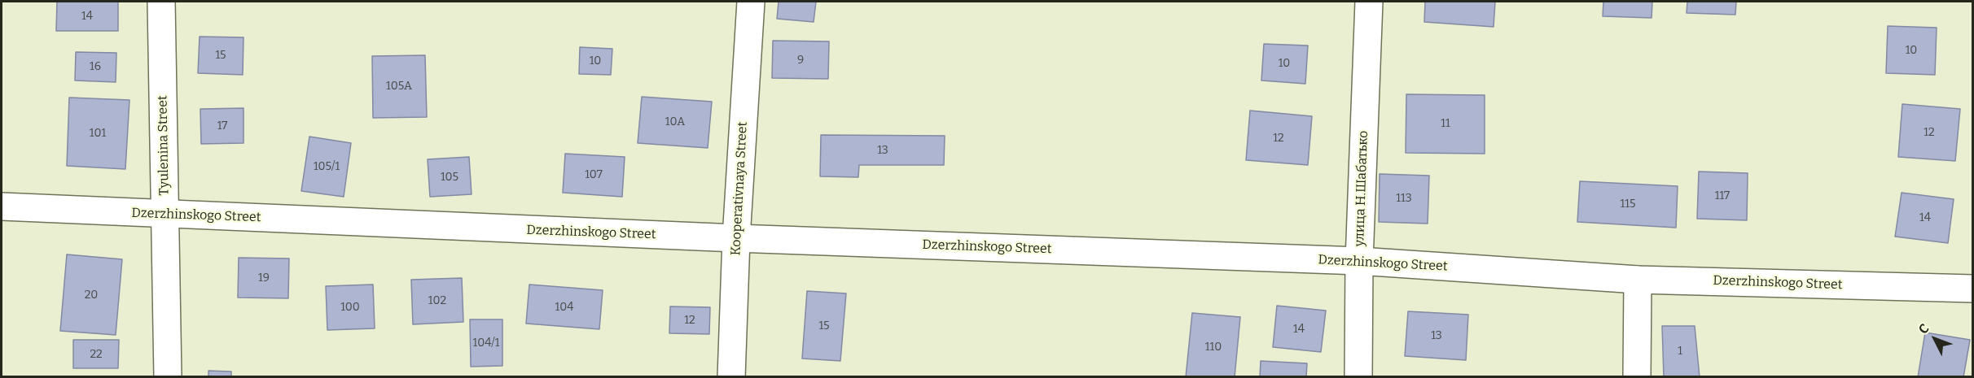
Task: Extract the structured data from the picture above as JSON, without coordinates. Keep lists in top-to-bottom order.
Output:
{
  "streets": {
    "street": [
      "Tyulenina Street",
      "Kooperativnaya Street",
      "улица Н.Шабатько",
      "Dzerzhinskogo Street"
    ]
  },
  "crossings": [
    ["Tyulenina Street", "Dzerzhinskogo Street"],
    ["Kooperativnaya Street", "Dzerzhinskogo Street"],
    ["улица Н.Шабатько", "Dzerzhinskogo Street"]
  ],
  "house_numbers": [
    "14",
    "10",
    "15",
    "9",
    "10",
    "10",
    "16",
    "105А",
    "10А",
    "11",
    "17",
    "12",
    "101",
    "12",
    "13",
    "105/1",
    "107",
    "105",
    "117",
    "113",
    "115",
    "14",
    "19",
    "20",
    "102",
    "100",
    "104",
    "12",
    "15",
    "14",
    "13",
    "104/1",
    "110",
    "1",
    "22"
  ],
  "north": "top left"
}
